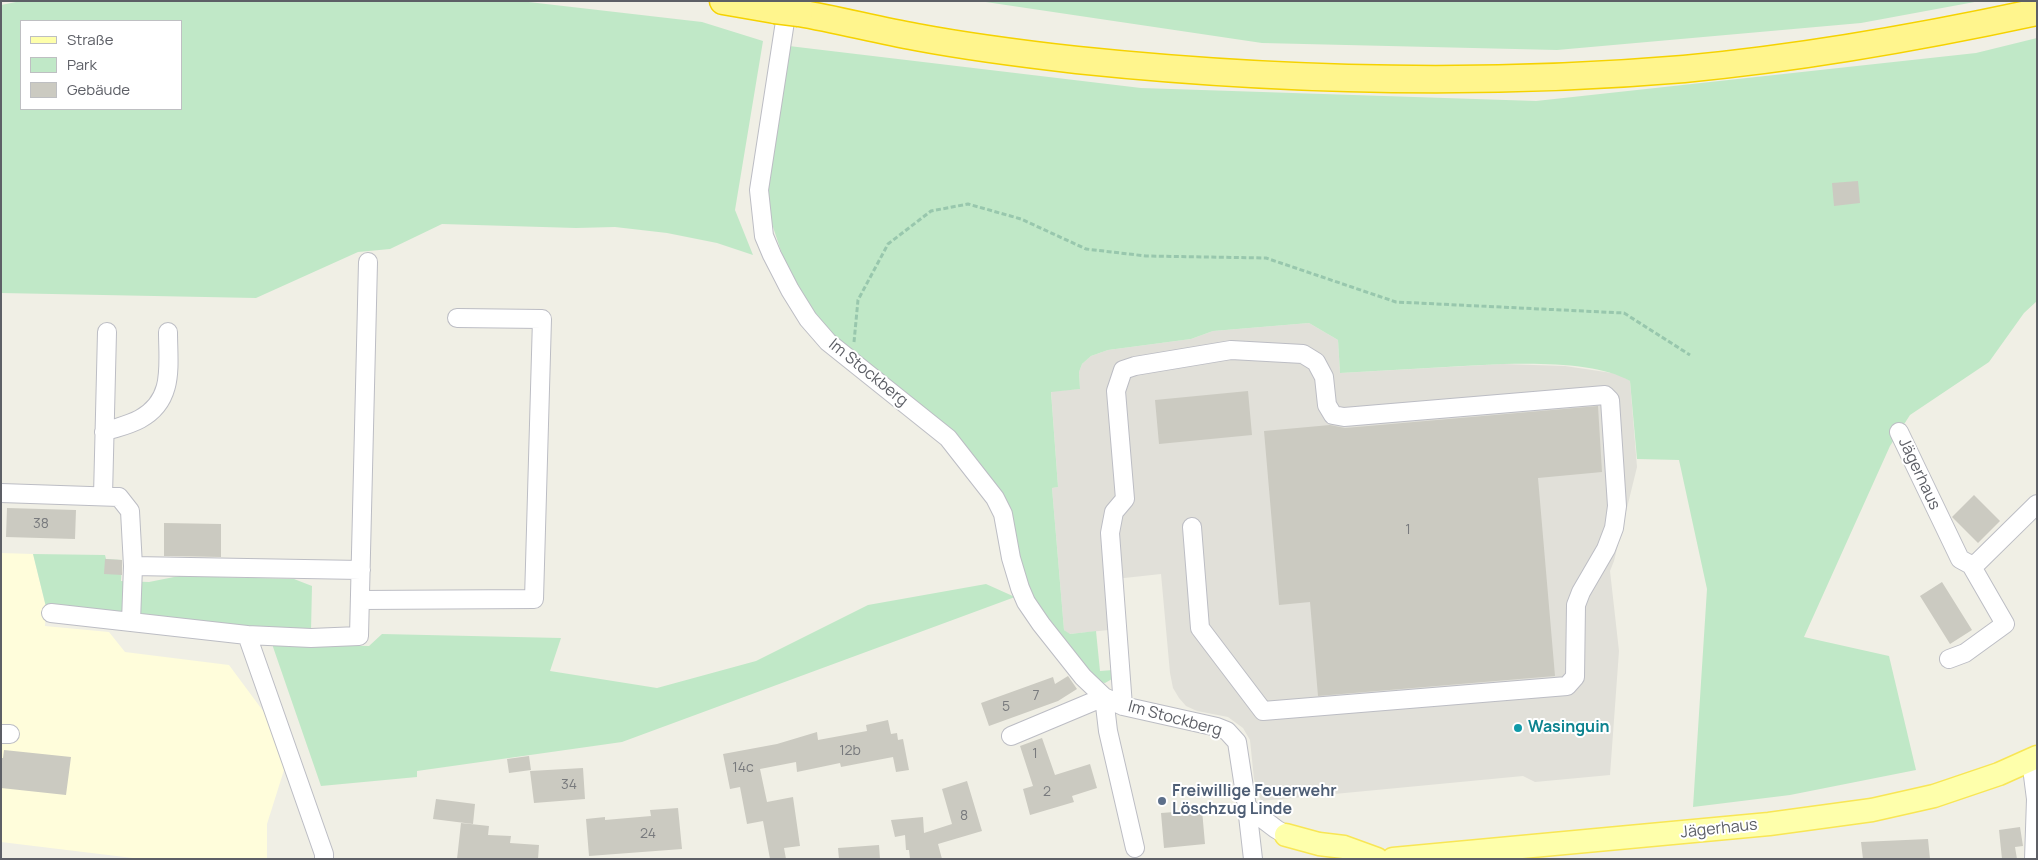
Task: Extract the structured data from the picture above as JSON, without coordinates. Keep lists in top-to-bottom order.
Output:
{
  "streets": {
    "main road": ["Jägerhaus"],
    "street": ["Im Stockberg"]
  },
  "places": ["Wasinguin", "Freiwillige Feuerwehr Löschzug Linde"],
  "house_numbers": [
    "38",
    "1",
    "7",
    "5",
    "12b",
    "1",
    "14c",
    "34",
    "2",
    "8",
    "24"
  ],
  "legend": ["Straße", "Park", "Gebäude"]
}
